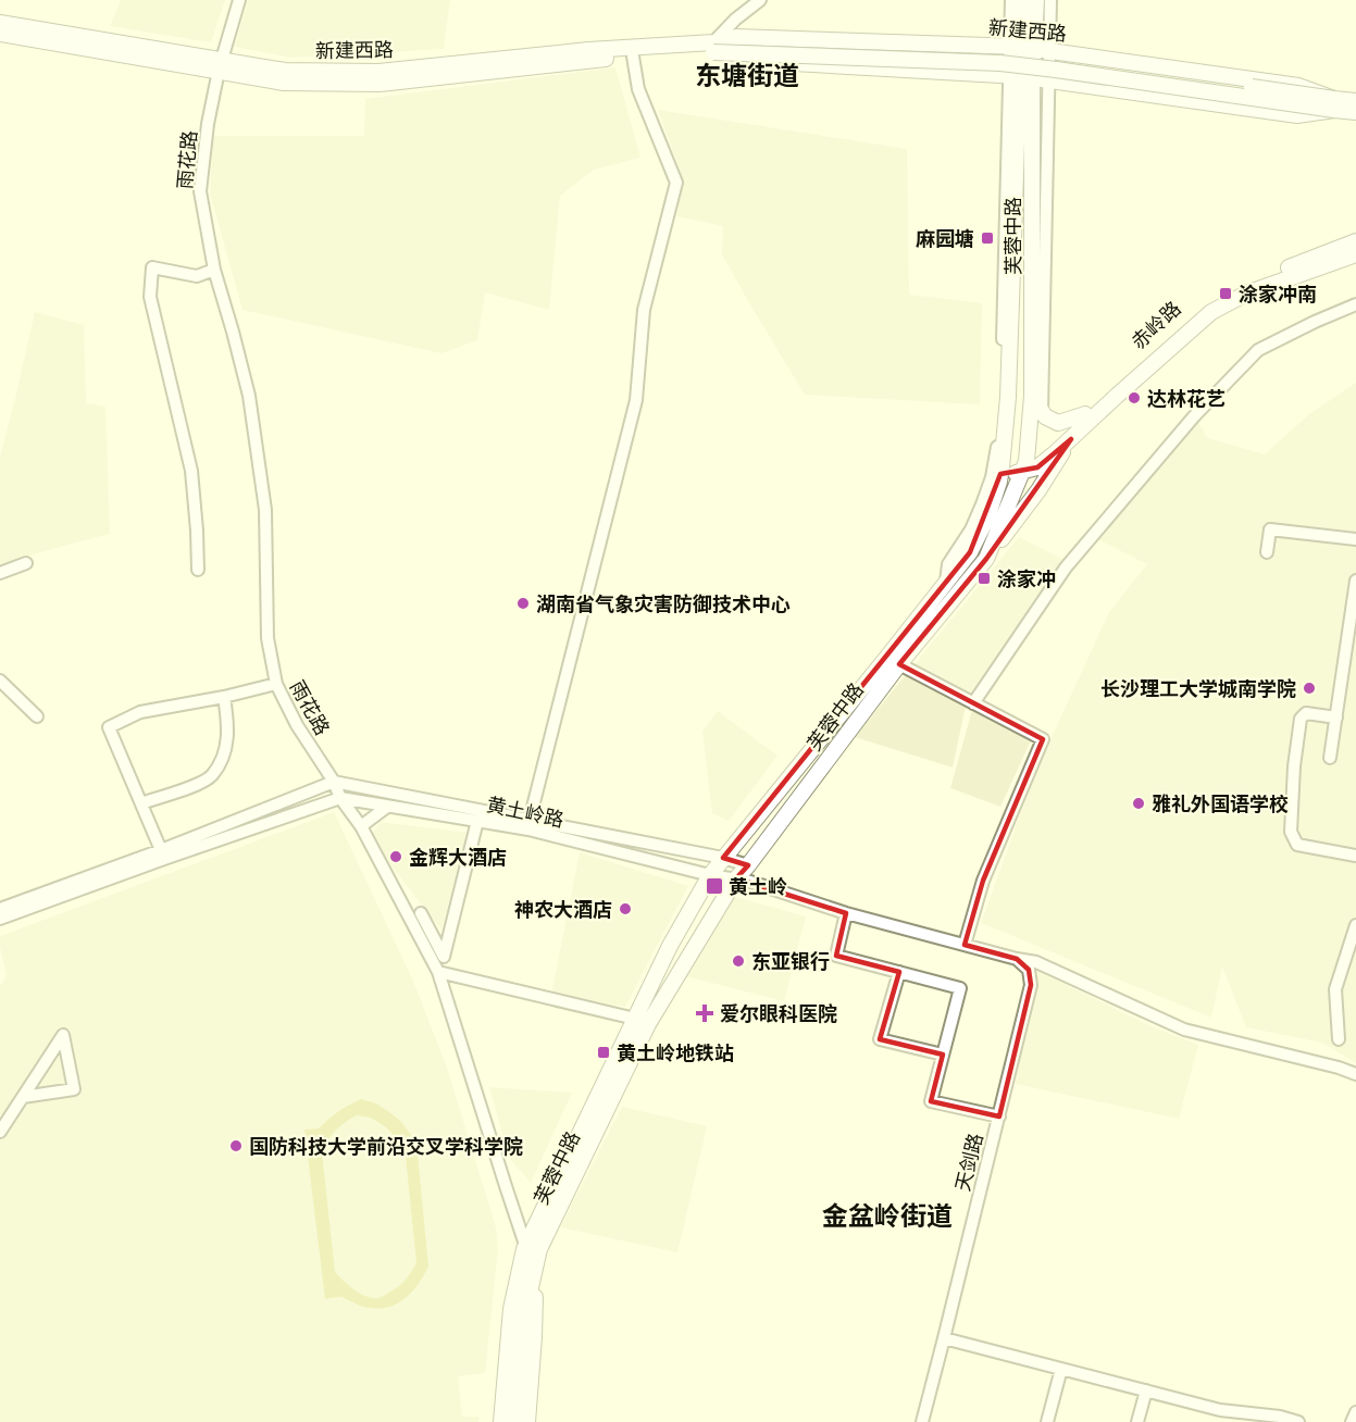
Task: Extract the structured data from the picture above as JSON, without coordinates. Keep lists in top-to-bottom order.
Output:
{
  "streets": {
    "main road": ["新建西路", "芙蓉中路", "赤岭路"],
    "street": ["雨花路", "黄土岭路", "天剑路"]
  },
  "crossings": [
    ["新建西路", "雨花路"],
    ["新建西路", "芙蓉中路"],
    ["雨花路", "芙蓉中路"],
    ["雨花路", "黄土岭路"],
    ["芙蓉中路", "赤岭路"],
    ["芙蓉中路", "黄土岭路"],
    ["黄土岭路", "天剑路"]
  ],
  "districts": ["东塘街道", "金盆岭街道"],
  "places": {
    "transit": [
      "麻园塘",
      "涂家冲南",
      "涂家冲",
      "黄土岭",
      "黄土岭地铁站"
    ],
    "other": [
      "达林花艺",
      "湖南省气象灾害防御技术中心",
      "长沙理工大学城南学院",
      "雅礼外国语学校",
      "金辉大酒店",
      "神农大酒店",
      "东亚银行",
      "国防科技大学前沿交叉学科学院"
    ],
    "health": ["爱尔眼科医院"]
  }
}
